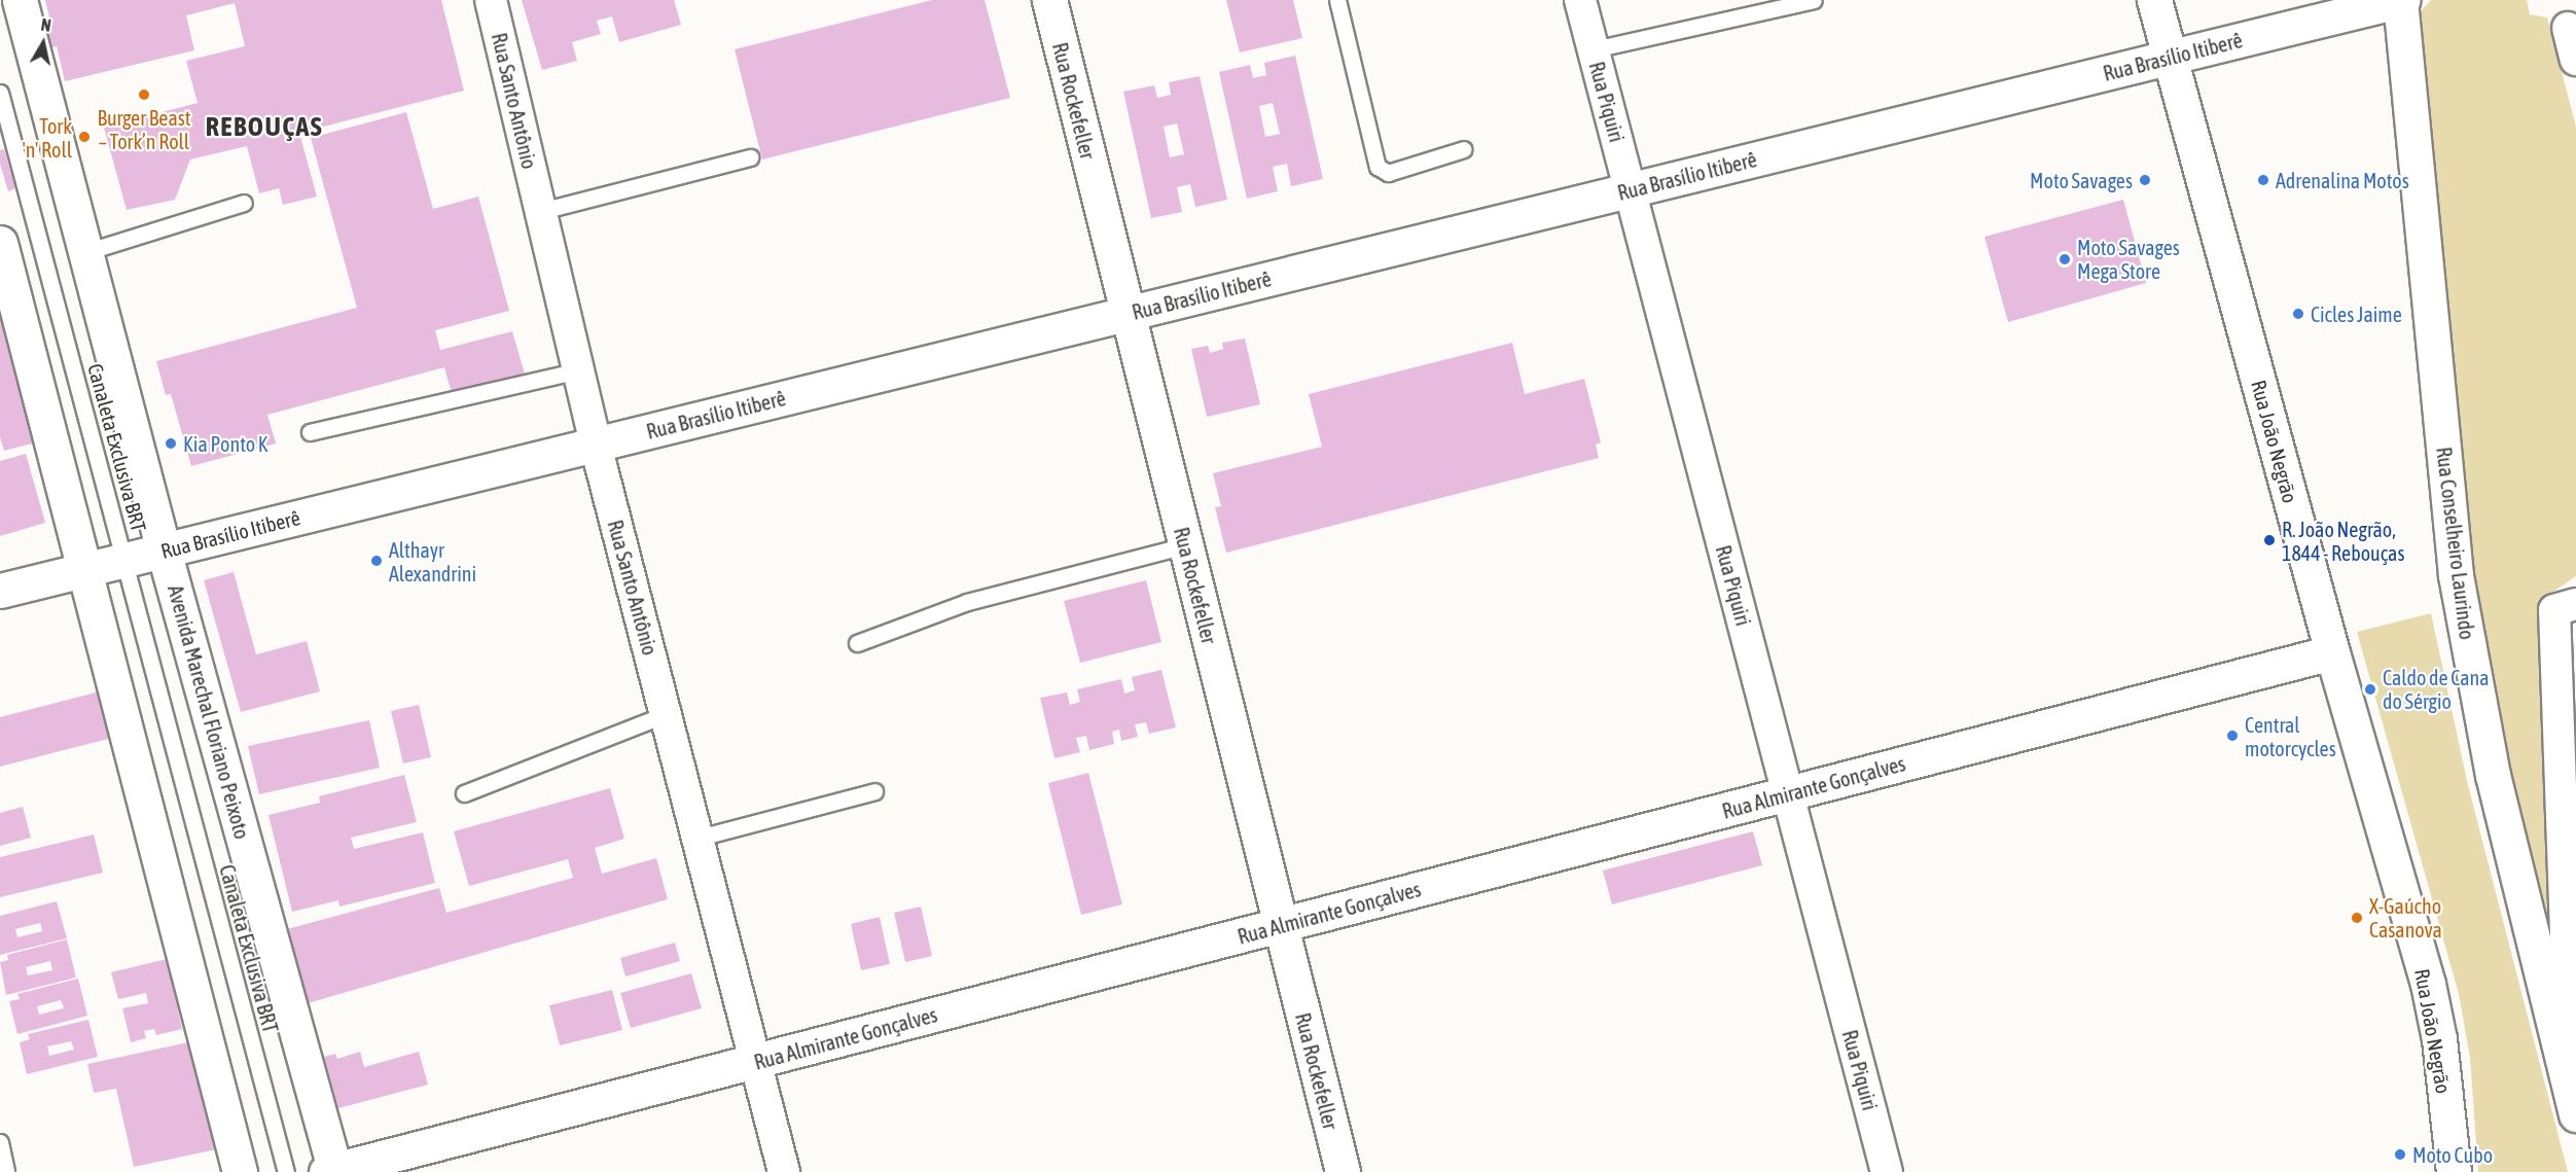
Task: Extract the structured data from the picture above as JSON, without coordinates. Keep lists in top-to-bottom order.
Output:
{
  "streets": {
    "main road": [
      "Rua Brasílio Itiberê",
      "Rua Rockefeller",
      "Rua João Negrão",
      "Rua Conselheiro Laurindo",
      "Avenida Marechal Floriano Peixoto",
      "Rua Almirante Gonçalves"
    ],
    "street": ["Rua Santo Antônio", "Rua Piquiri"],
    "lane": ["Canaleta Exclusiva BRT"]
  },
  "crossings": [
    ["Rua Brasílio Itiberê", "Rua Santo Antônio"],
    ["Rua Brasílio Itiberê", "Rua Rockefeller"],
    ["Rua Brasílio Itiberê", "Rua Piquiri"],
    ["Rua Brasílio Itiberê", "Rua João Negrão"],
    ["Rua Brasílio Itiberê", "Canaleta Exclusiva BRT"],
    ["Rua Brasílio Itiberê", "Rua Conselheiro Laurindo"],
    ["Rua Brasílio Itiberê", "Avenida Marechal Floriano Peixoto"],
    ["Rua Santo Antônio", "Rua Almirante Gonçalves"],
    ["Rua Rockefeller", "Rua Almirante Gonçalves"],
    ["Rua Piquiri", "Rua Almirante Gonçalves"],
    ["Rua João Negrão", "Rua Almirante Gonçalves"],
    ["Avenida Marechal Floriano Peixoto", "Rua Almirante Gonçalves"]
  ],
  "districts": ["REBOUÇAS"],
  "places": [
    "Burger Beast – Tork’n Roll",
    "Tork 'n' Roll",
    "Moto Savages",
    "Adrenalina Motos",
    "Moto Savages Mega Store",
    "Cicles Jaime",
    "Kia Ponto K",
    "R. João Negrão, 1844 - Rebouças",
    "Althayr Alexandrini",
    "Caldo de Cana do Sérgio",
    "Central motorcycles",
    "X-Gaúcho Casanova",
    "Moto Cubo"
  ],
  "north": "top"
}
